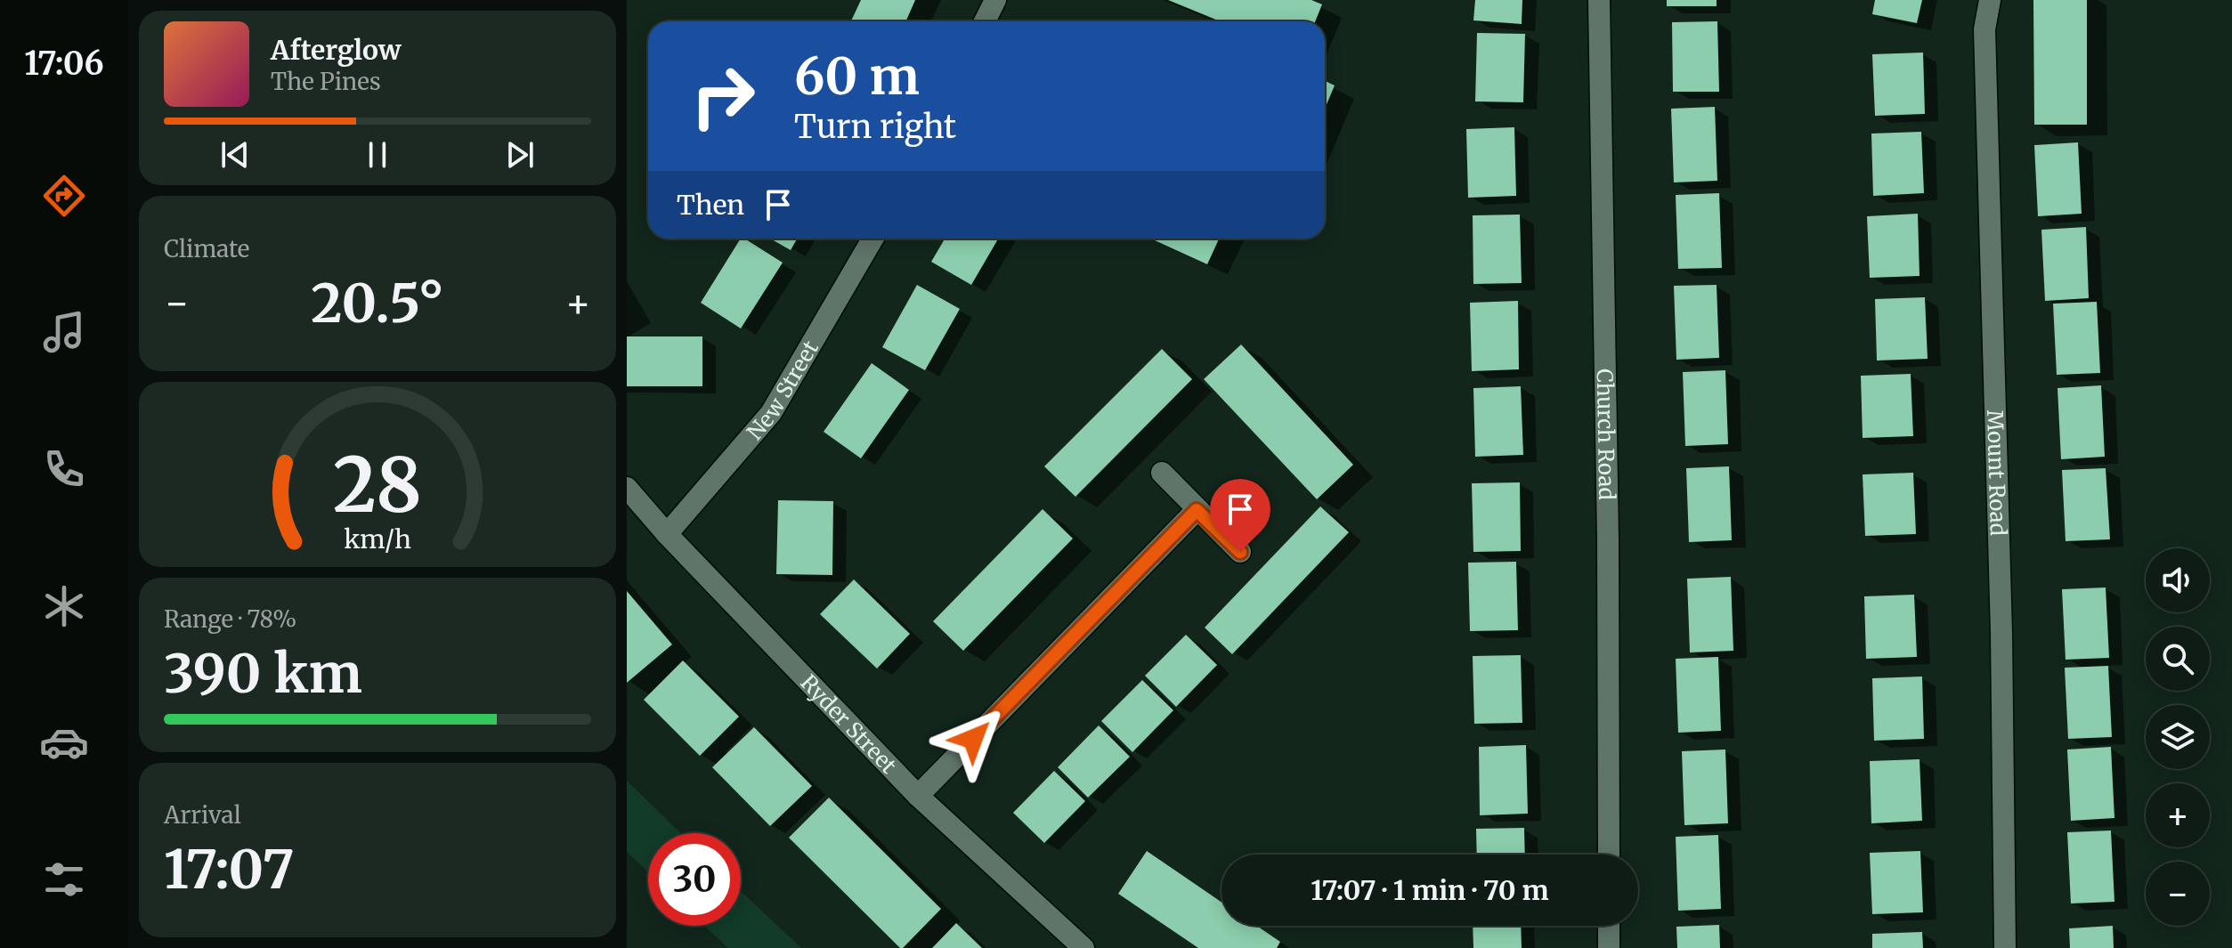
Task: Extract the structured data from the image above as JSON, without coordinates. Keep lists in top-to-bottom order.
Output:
{
  "streets": {
    "street": [
      "New Street",
      "Church Road",
      "Mount Road",
      "Ryder Street"
    ]
  },
  "crossings": [
    ["New Street", "Ryder Street"]
  ],
  "page": {
    "tabs": "17:06",
    "song": ["Afterglow", "The Pines"],
    "turn": ["60 m", "Turn right"],
    "then": "Then",
    "tile": [
      "Climate",
      ["Range · 78%", "390 km"],
      ["Arrival", "17:07"]
    ],
    "heat": ["−", "20.5°", "+"],
    "map_buttons": ["+", "−"],
    "limit": "30",
    "trip": "17:07 · 1 min · 70 m",
    "gauge": ["28", "km/h"]
  }
}
